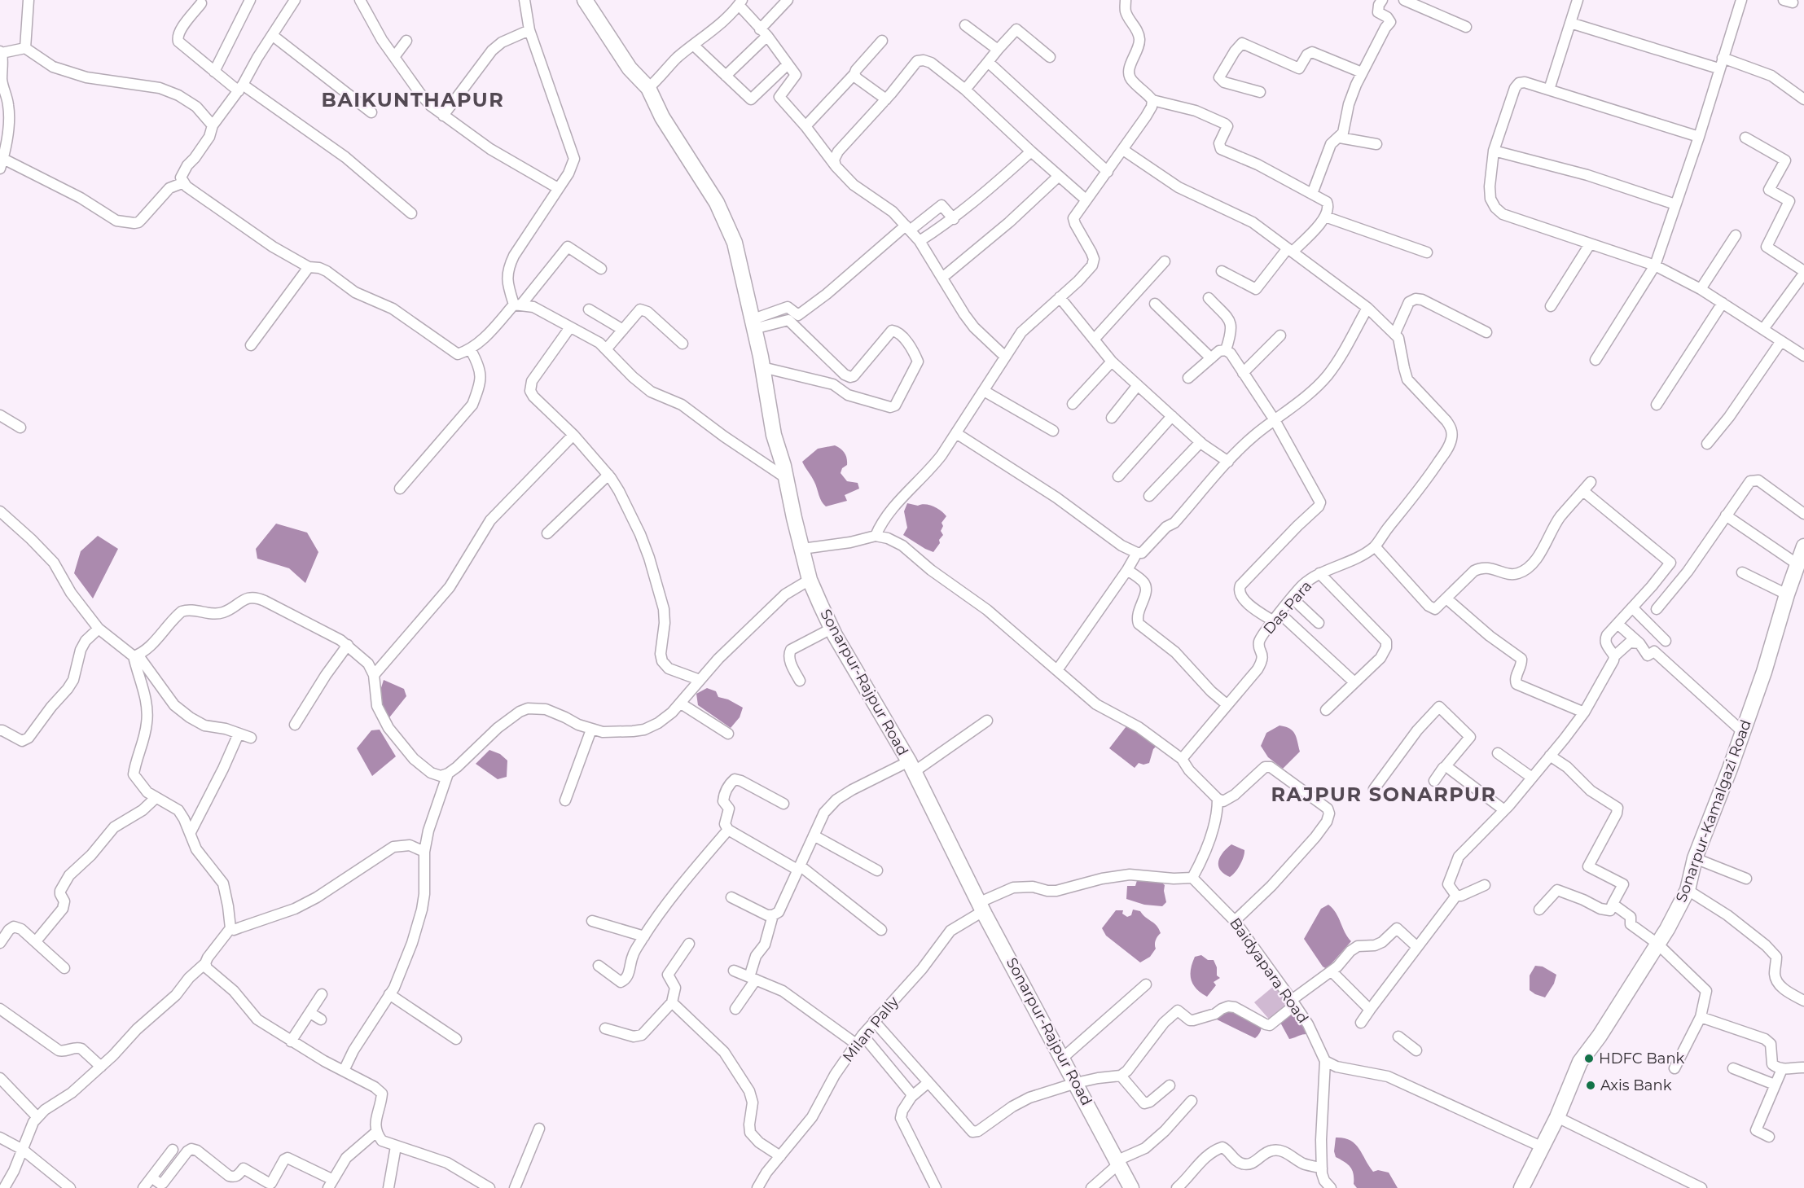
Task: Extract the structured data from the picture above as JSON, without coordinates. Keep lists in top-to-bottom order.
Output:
{
  "streets": {
    "main road": ["Sonarpur-Rajpur Road", "Sonarpur-Kamalgazi Road"],
    "street": ["Das Para", "Baidyapara Road", "Milan Pally"]
  },
  "crossings": [
    ["Sonarpur-Rajpur Road", "Milan Pally"]
  ],
  "districts": ["BAIKUNTHAPUR", "RAJPUR SONARPUR"],
  "places": ["HDFC Bank", "Axis Bank"]
}
